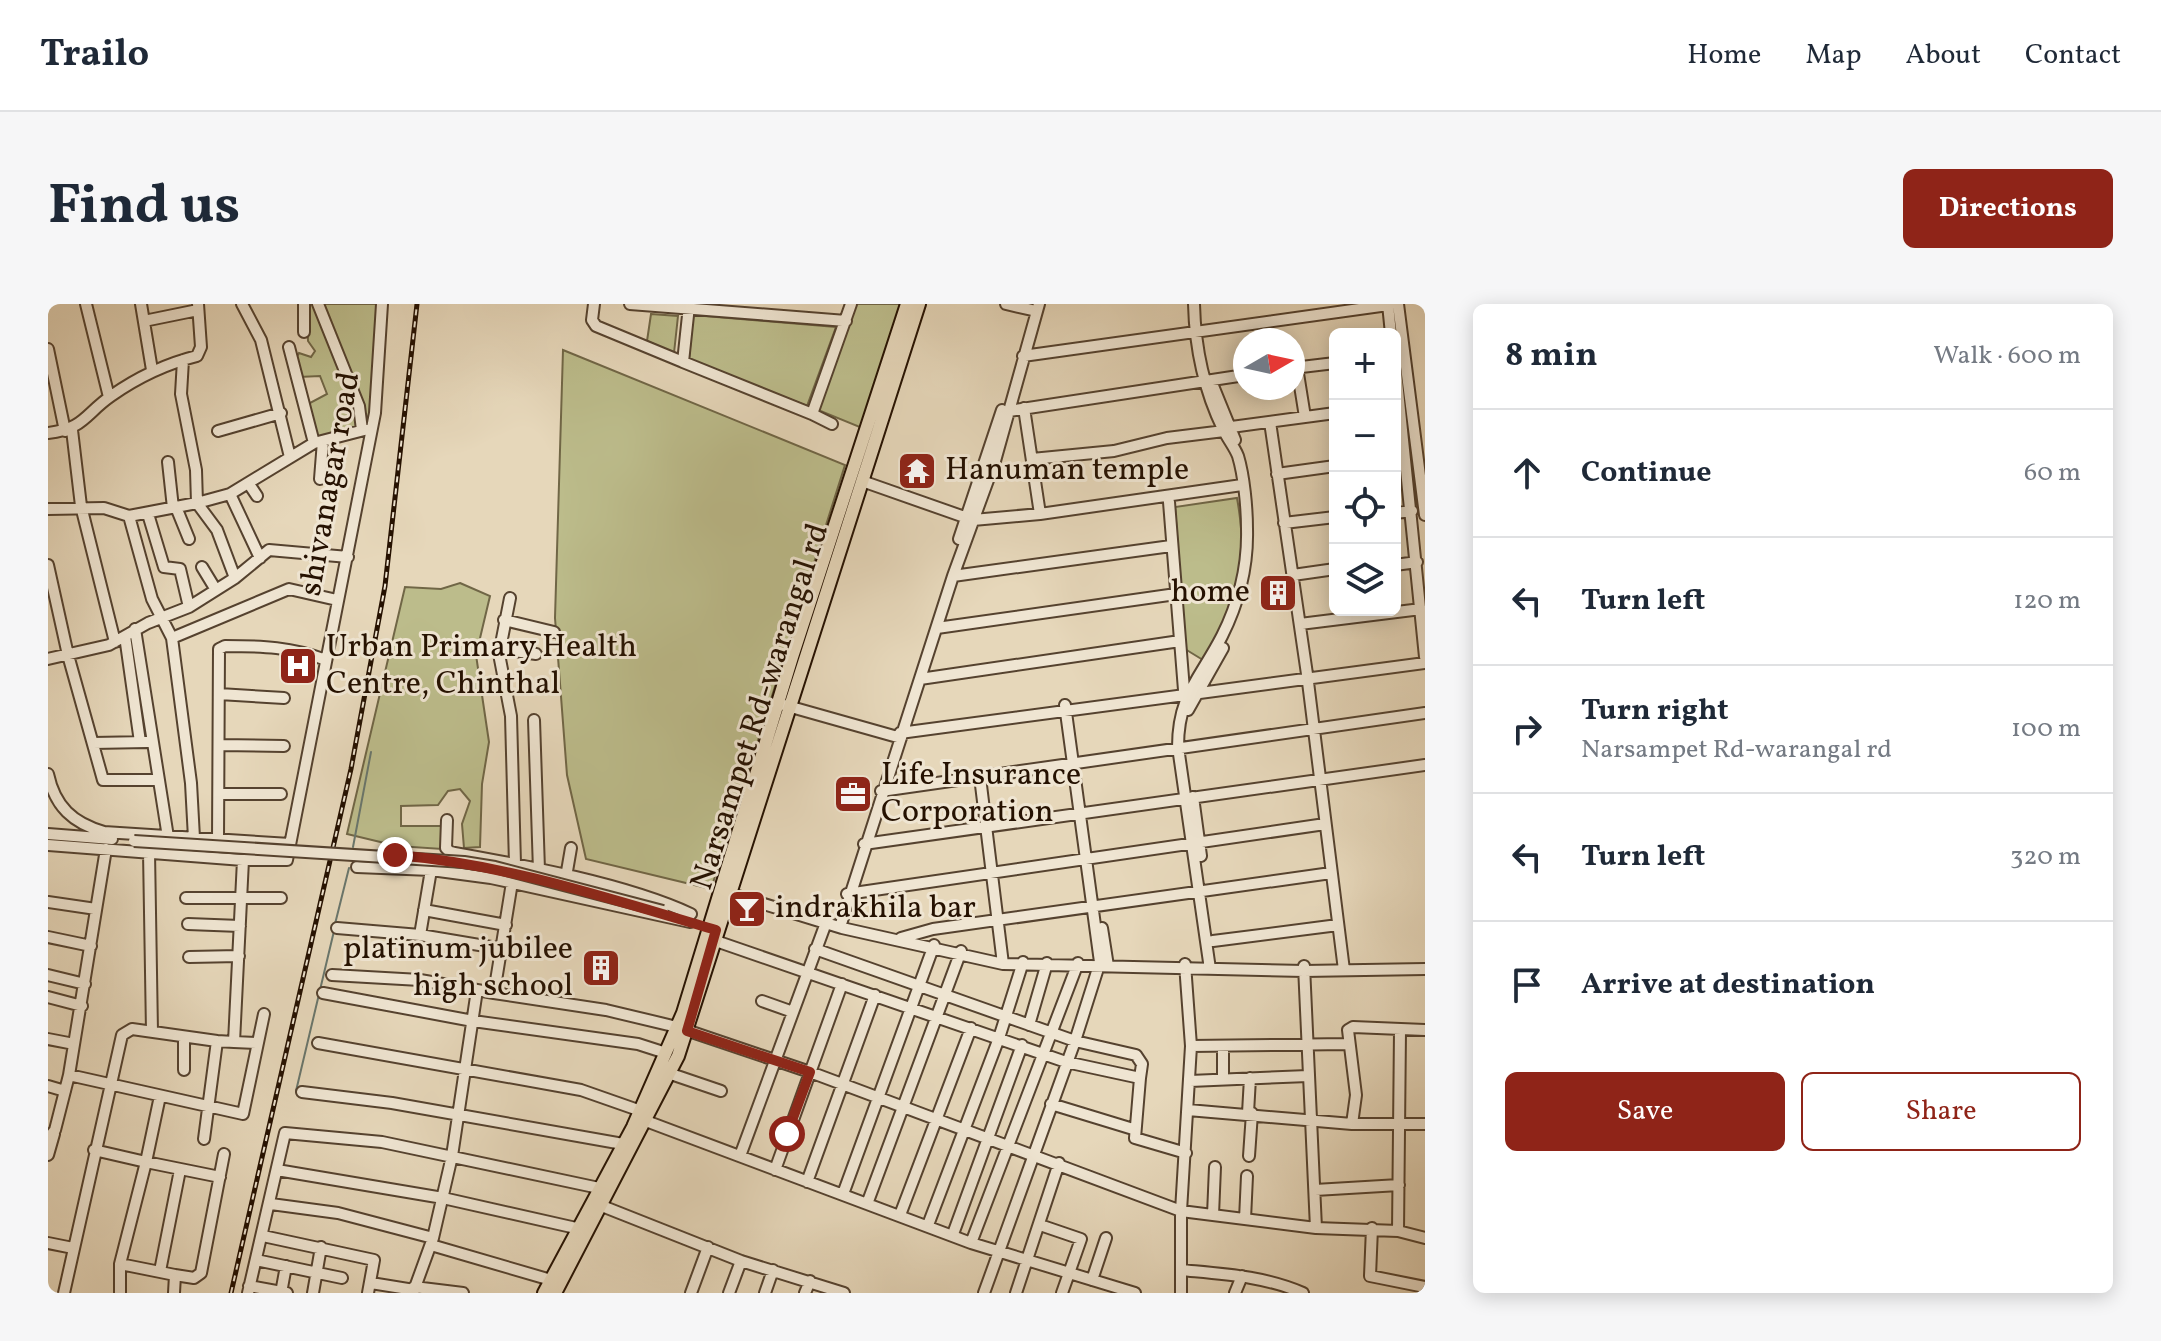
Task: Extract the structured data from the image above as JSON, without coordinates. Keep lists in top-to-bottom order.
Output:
{
  "streets": {
    "main road": ["Narsampet Rd-warangal rd"],
    "street": ["shivanagar road"]
  },
  "places": {
    "temple": ["Hanuman temple"],
    "building": ["home", "platinum jubilee high school"],
    "hospital": ["Urban Primary Health Centre, Chinthal"],
    "office": ["Life Insurance Corporation"],
    "bar": ["indrakhila bar"]
  },
  "north": "right",
  "page": {
    "header": "Trailo",
    "nav": [
      "Home",
      "Map",
      "About",
      "Contact"
    ],
    "title": "Find us",
    "buttons": [
      "Directions",
      ["Save", "Share"]
    ],
    "heading": ["8 min", "Walk · 600 m"],
    "map_buttons": ["+", "−"],
    "list": [
      ["Continue", "60 m"],
      ["Turn left", "120 m"],
      ["Turn right", "Narsampet Rd-warangal rd", "100 m"],
      ["Turn left", "320 m"],
      "Arrive at destination"
    ]
  }
}
